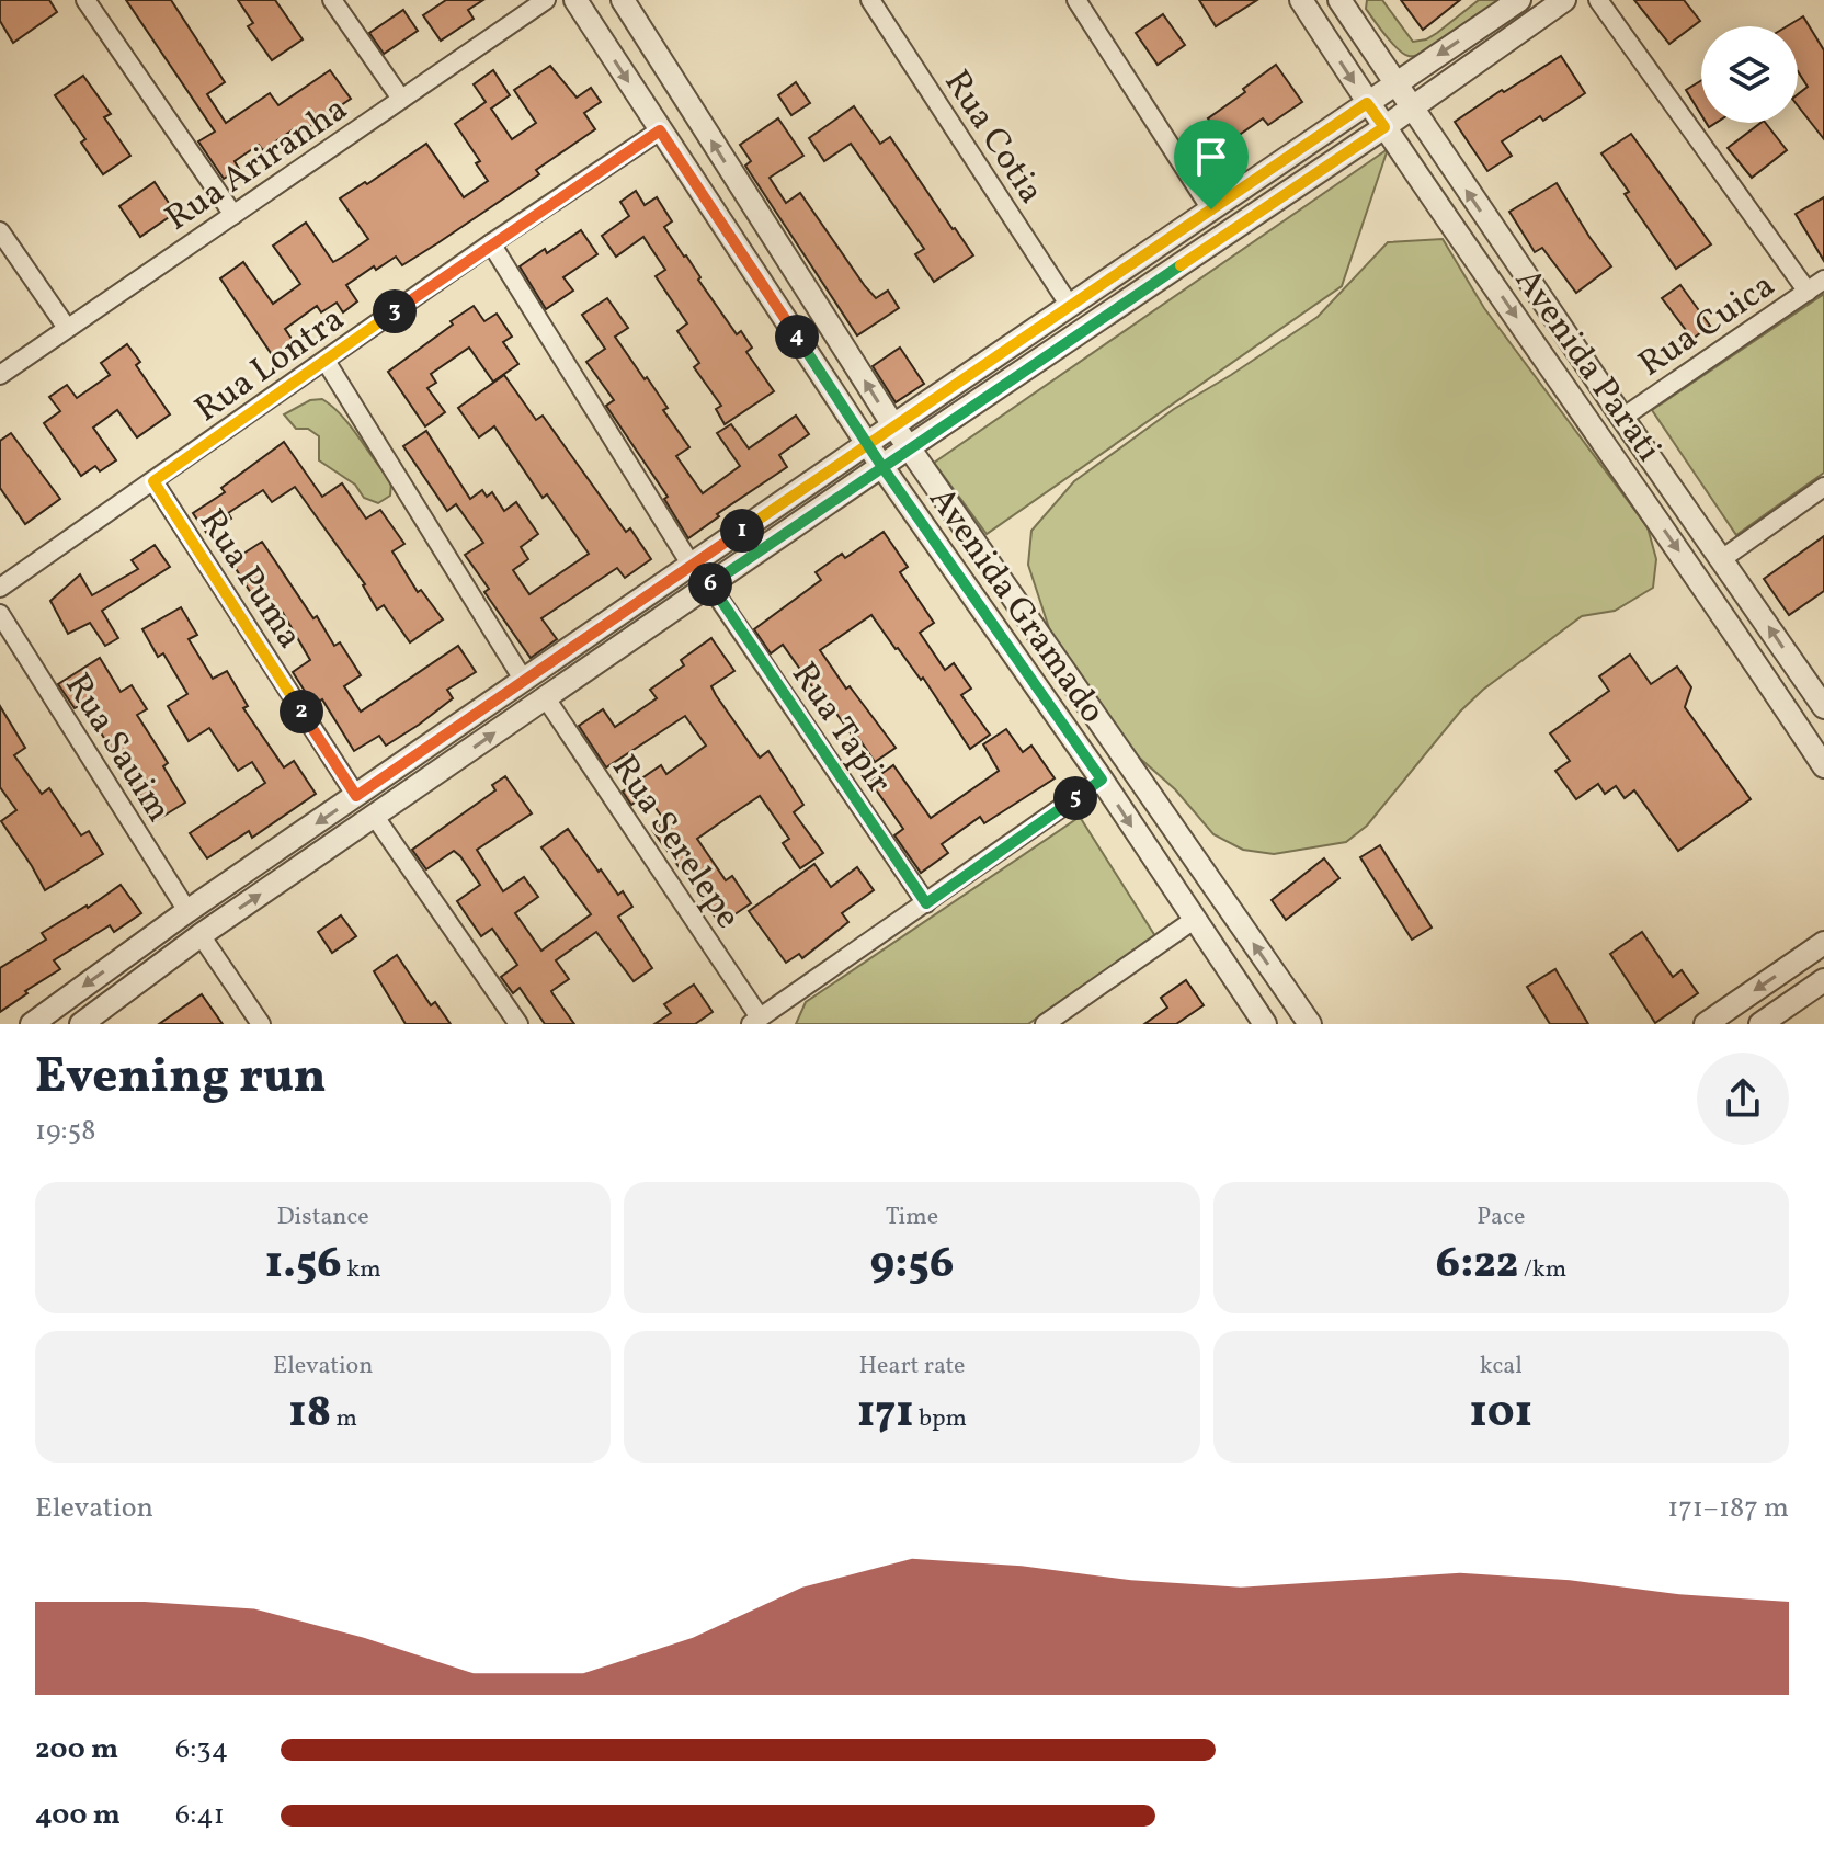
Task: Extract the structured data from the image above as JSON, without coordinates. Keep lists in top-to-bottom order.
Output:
{
  "streets": {
    "street": [
      "Rua Cotia",
      "Rua Ariranha",
      "Rua Cuica",
      "Rua Lontra",
      "Avenida Parati",
      "Rua Puma",
      "Avenida Gramado",
      "Rua Tapir",
      "Rua Sauim",
      "Rua Serelepe"
    ]
  },
  "crossings": [
    ["Rua Cuica", "Avenida Parati"],
    ["Rua Lontra", "Rua Puma"],
    ["Rua Lontra", "Avenida Gramado"]
  ],
  "page": {
    "pins": [
      "3",
      "4",
      "1",
      "6",
      "2",
      "5"
    ],
    "heading": ["Evening run", "19:58"],
    "stats": [
      ["Distance", "1.56 km"],
      ["Time", "9:56"],
      ["Pace", "6:22 /km"],
      ["Elevation", "18 m"],
      ["Heart rate", "171 bpm"],
      ["kcal", "101"]
    ],
    "chart": ["Elevation", "171–187 m"],
    "list": [
      {
        "name": "200 m",
        "note": "6:34"
      },
      {
        "name": "400 m",
        "note": "6:41"
      }
    ]
  }
}
